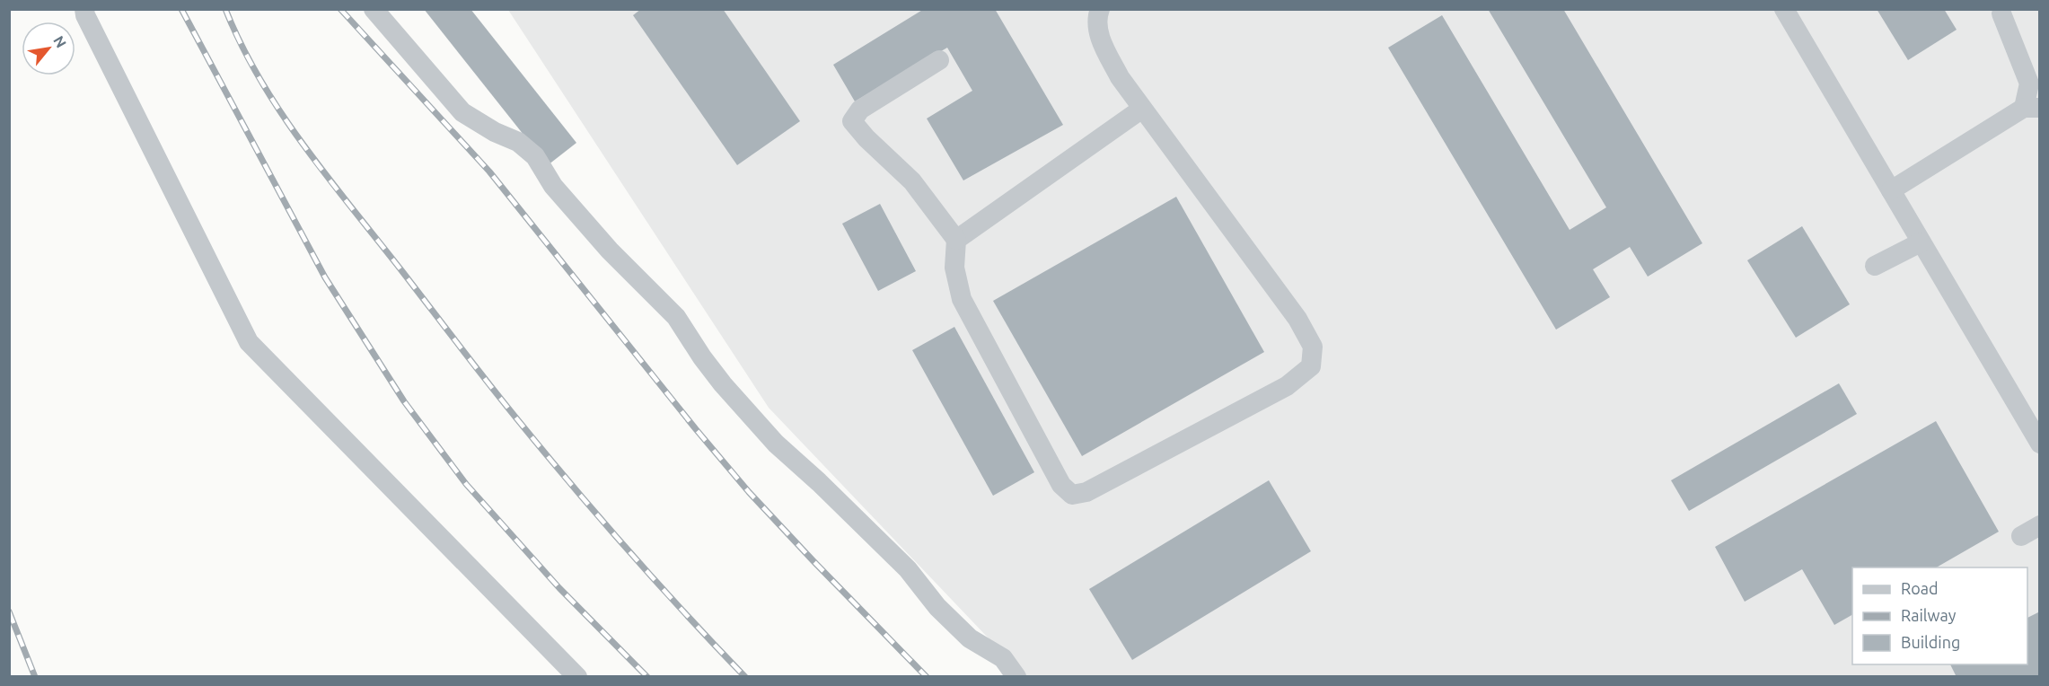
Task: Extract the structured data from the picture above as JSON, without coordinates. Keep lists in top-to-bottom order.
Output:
{
  "legend": ["Road", "Railway", "Building"],
  "north": "top right"
}
